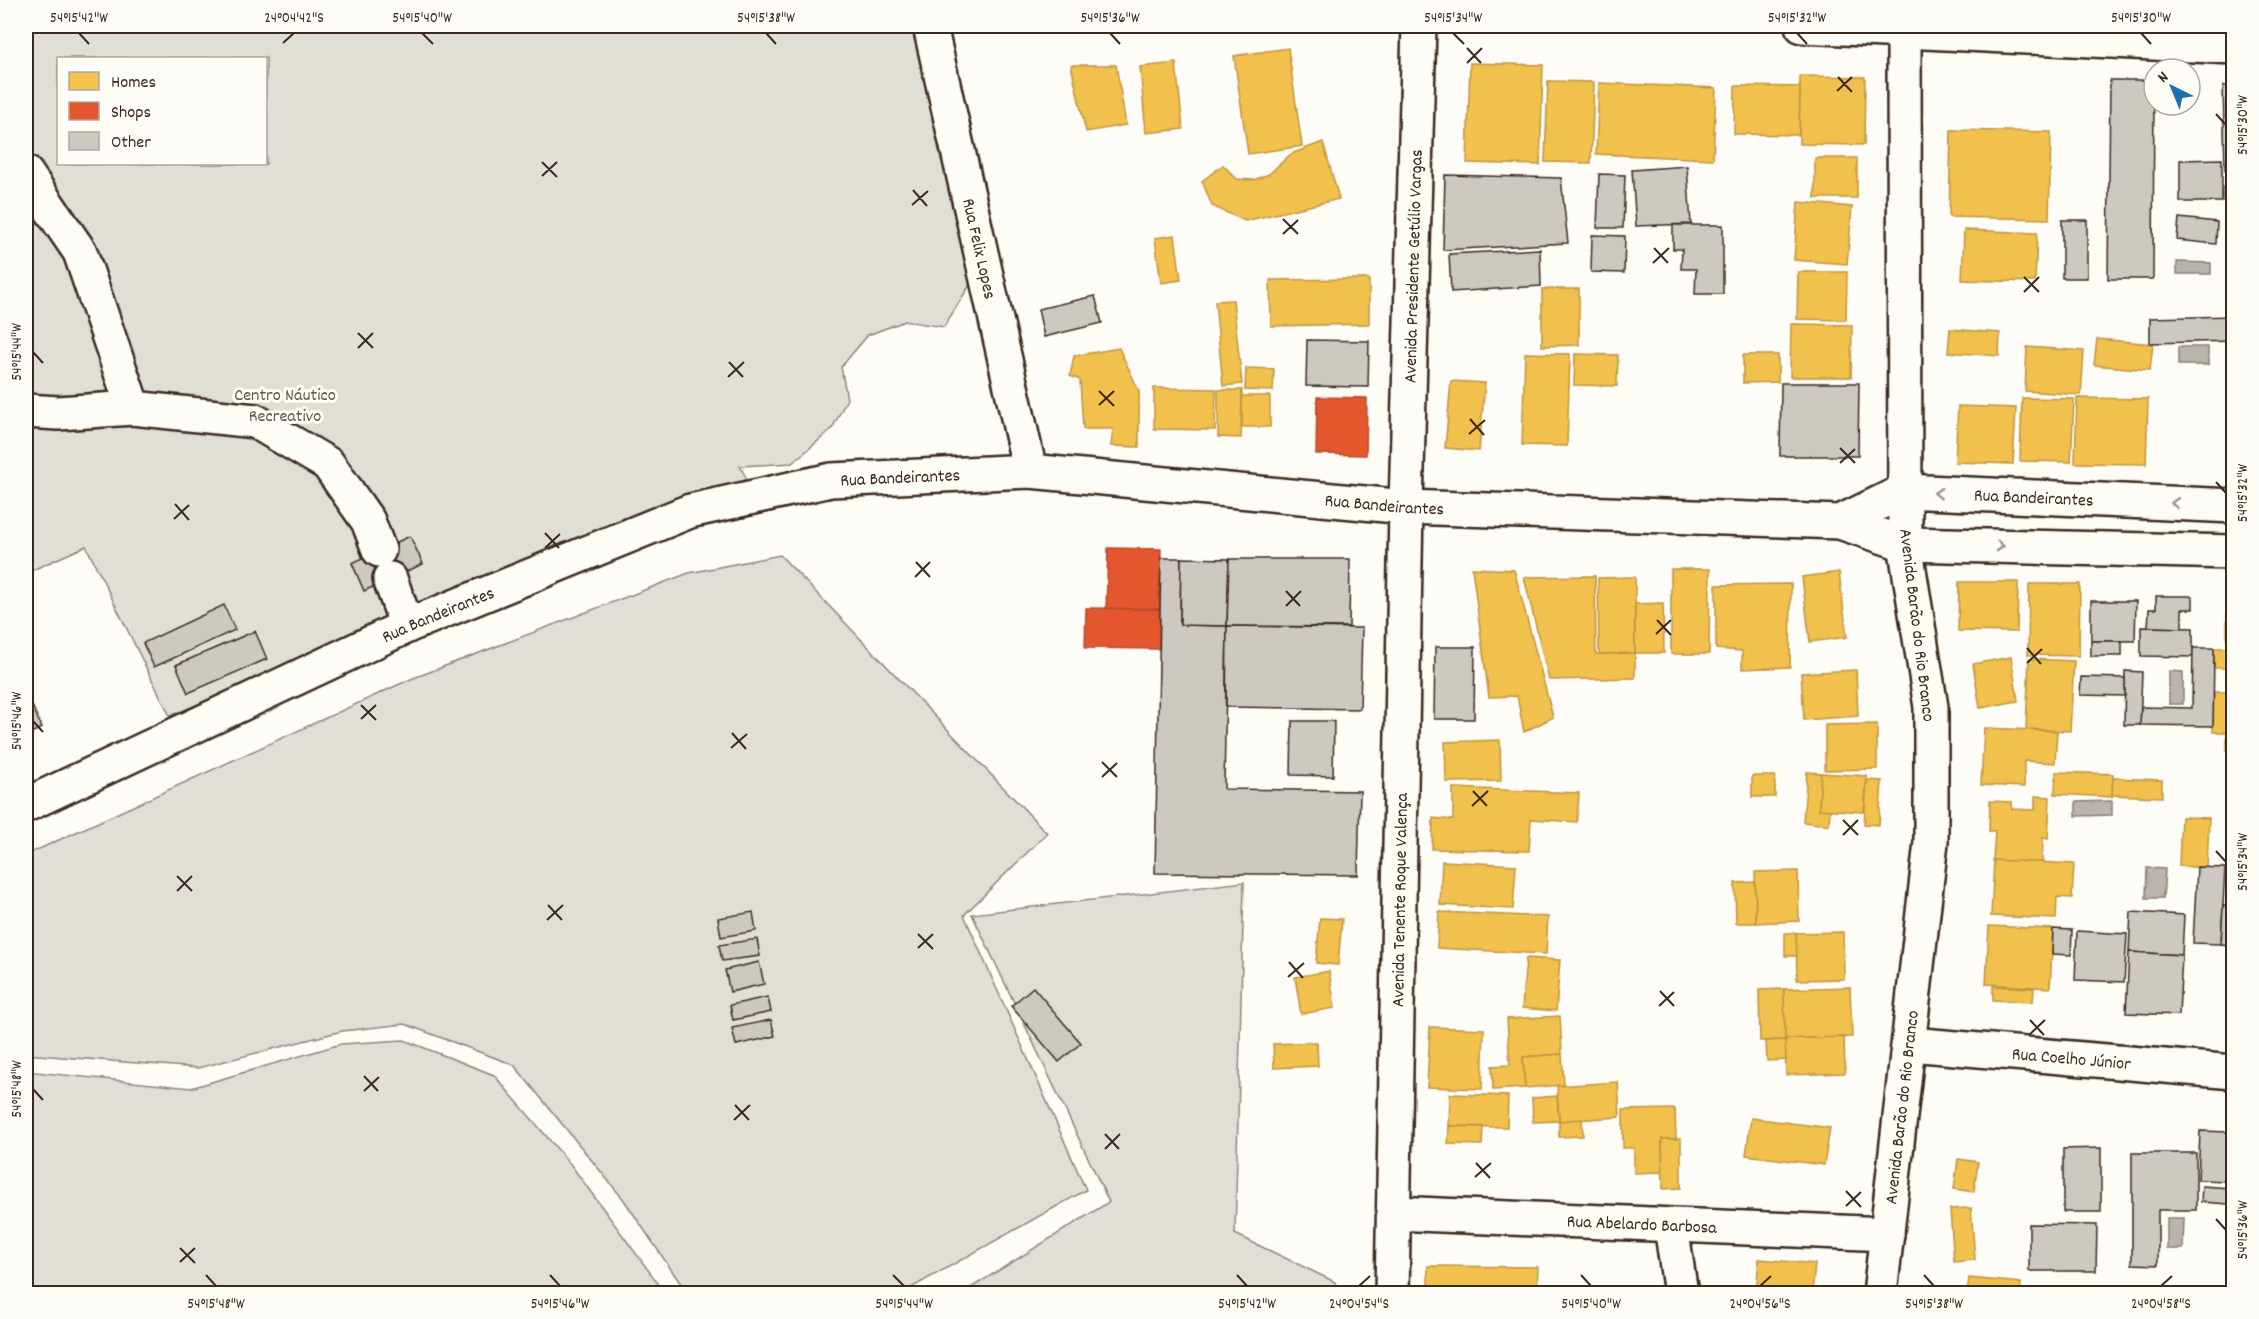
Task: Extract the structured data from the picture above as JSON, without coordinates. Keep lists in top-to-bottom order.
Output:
{
  "streets": {
    "street": [
      "Rua Felix Lopes",
      "Avenida Presidente Getúlio Vargas",
      "Rua Bandeirantes",
      "Avenida Barão do Rio Branco",
      "Avenida Tenente Roque Valença",
      "Rua Coelho Júnior",
      "Rua Abelardo Barbosa"
    ]
  },
  "crossings": [
    ["Rua Felix Lopes", "Rua Bandeirantes"],
    ["Avenida Presidente Getúlio Vargas", "Rua Bandeirantes"],
    ["Avenida Presidente Getúlio Vargas", "Avenida Tenente Roque Valença"],
    ["Rua Bandeirantes", "Avenida Barão do Rio Branco"],
    ["Rua Bandeirantes", "Avenida Tenente Roque Valença"],
    ["Avenida Barão do Rio Branco", "Rua Coelho Júnior"],
    ["Avenida Barão do Rio Branco", "Rua Abelardo Barbosa"],
    ["Avenida Tenente Roque Valença", "Rua Abelardo Barbosa"]
  ],
  "parks": ["Centro Náutico Recreativo"],
  "legend": ["Homes", "Shops", "Other"],
  "north": "top left",
  "coordinates": [
    "54°15'42\"W",
    "24°04'42\"S",
    "54°15'40\"W",
    "54°15'38\"W",
    "54°15'36\"W",
    "54°15'34\"W",
    "54°15'32\"W",
    "54°15'30\"W",
    "54°15'44\"W",
    "54°15'46\"W",
    "54°15'48\"W",
    "24°04'54\"S",
    "24°04'56\"S",
    "24°04'58\"S"
  ]
}
